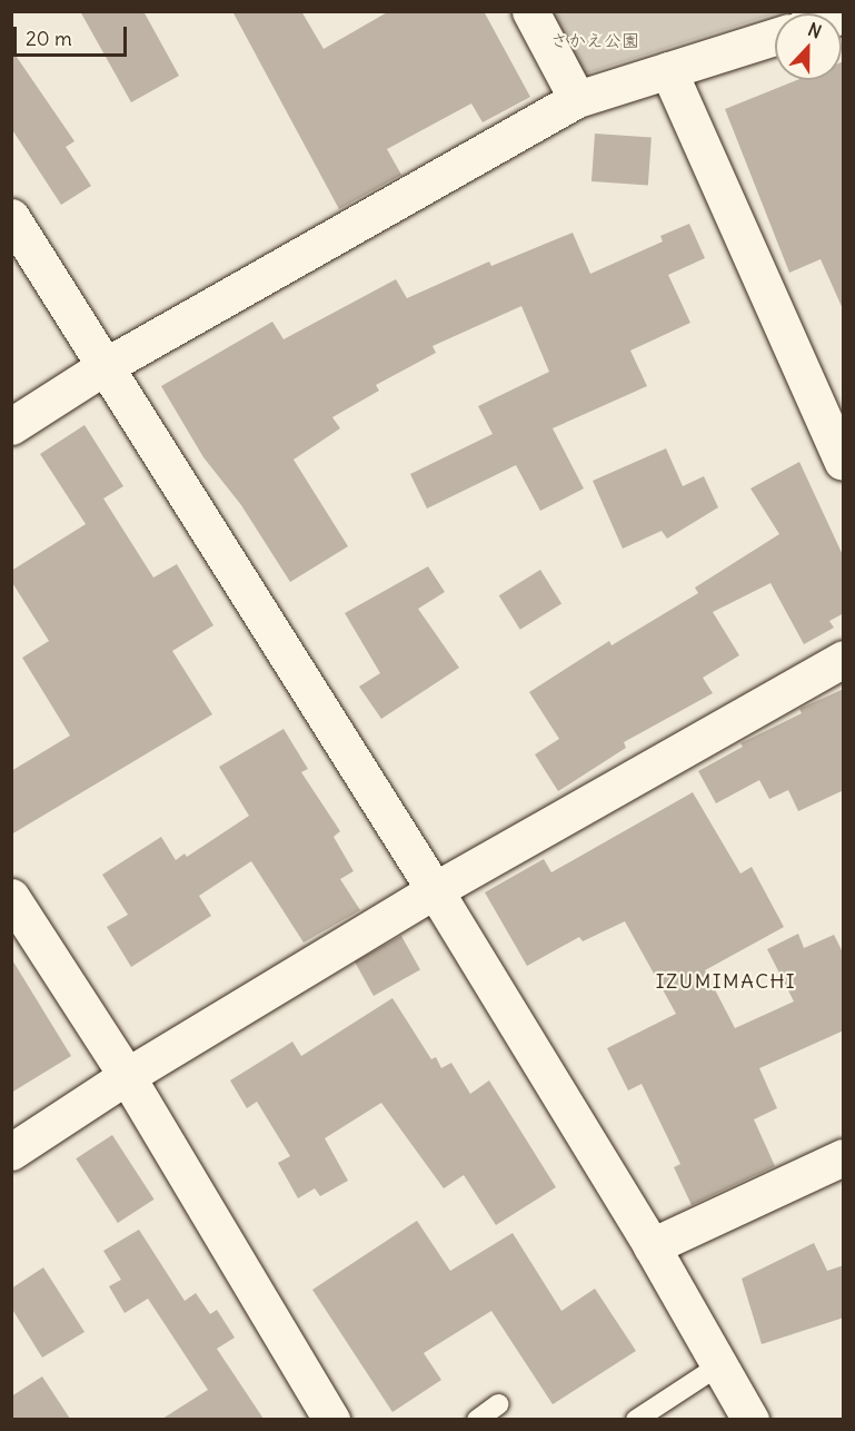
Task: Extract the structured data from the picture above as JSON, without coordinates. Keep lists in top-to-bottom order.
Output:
{
  "districts": ["IZUMIMACHI"],
  "parks": ["さかえ公園"],
  "scale_bar": "20 m",
  "north": "top"
}
